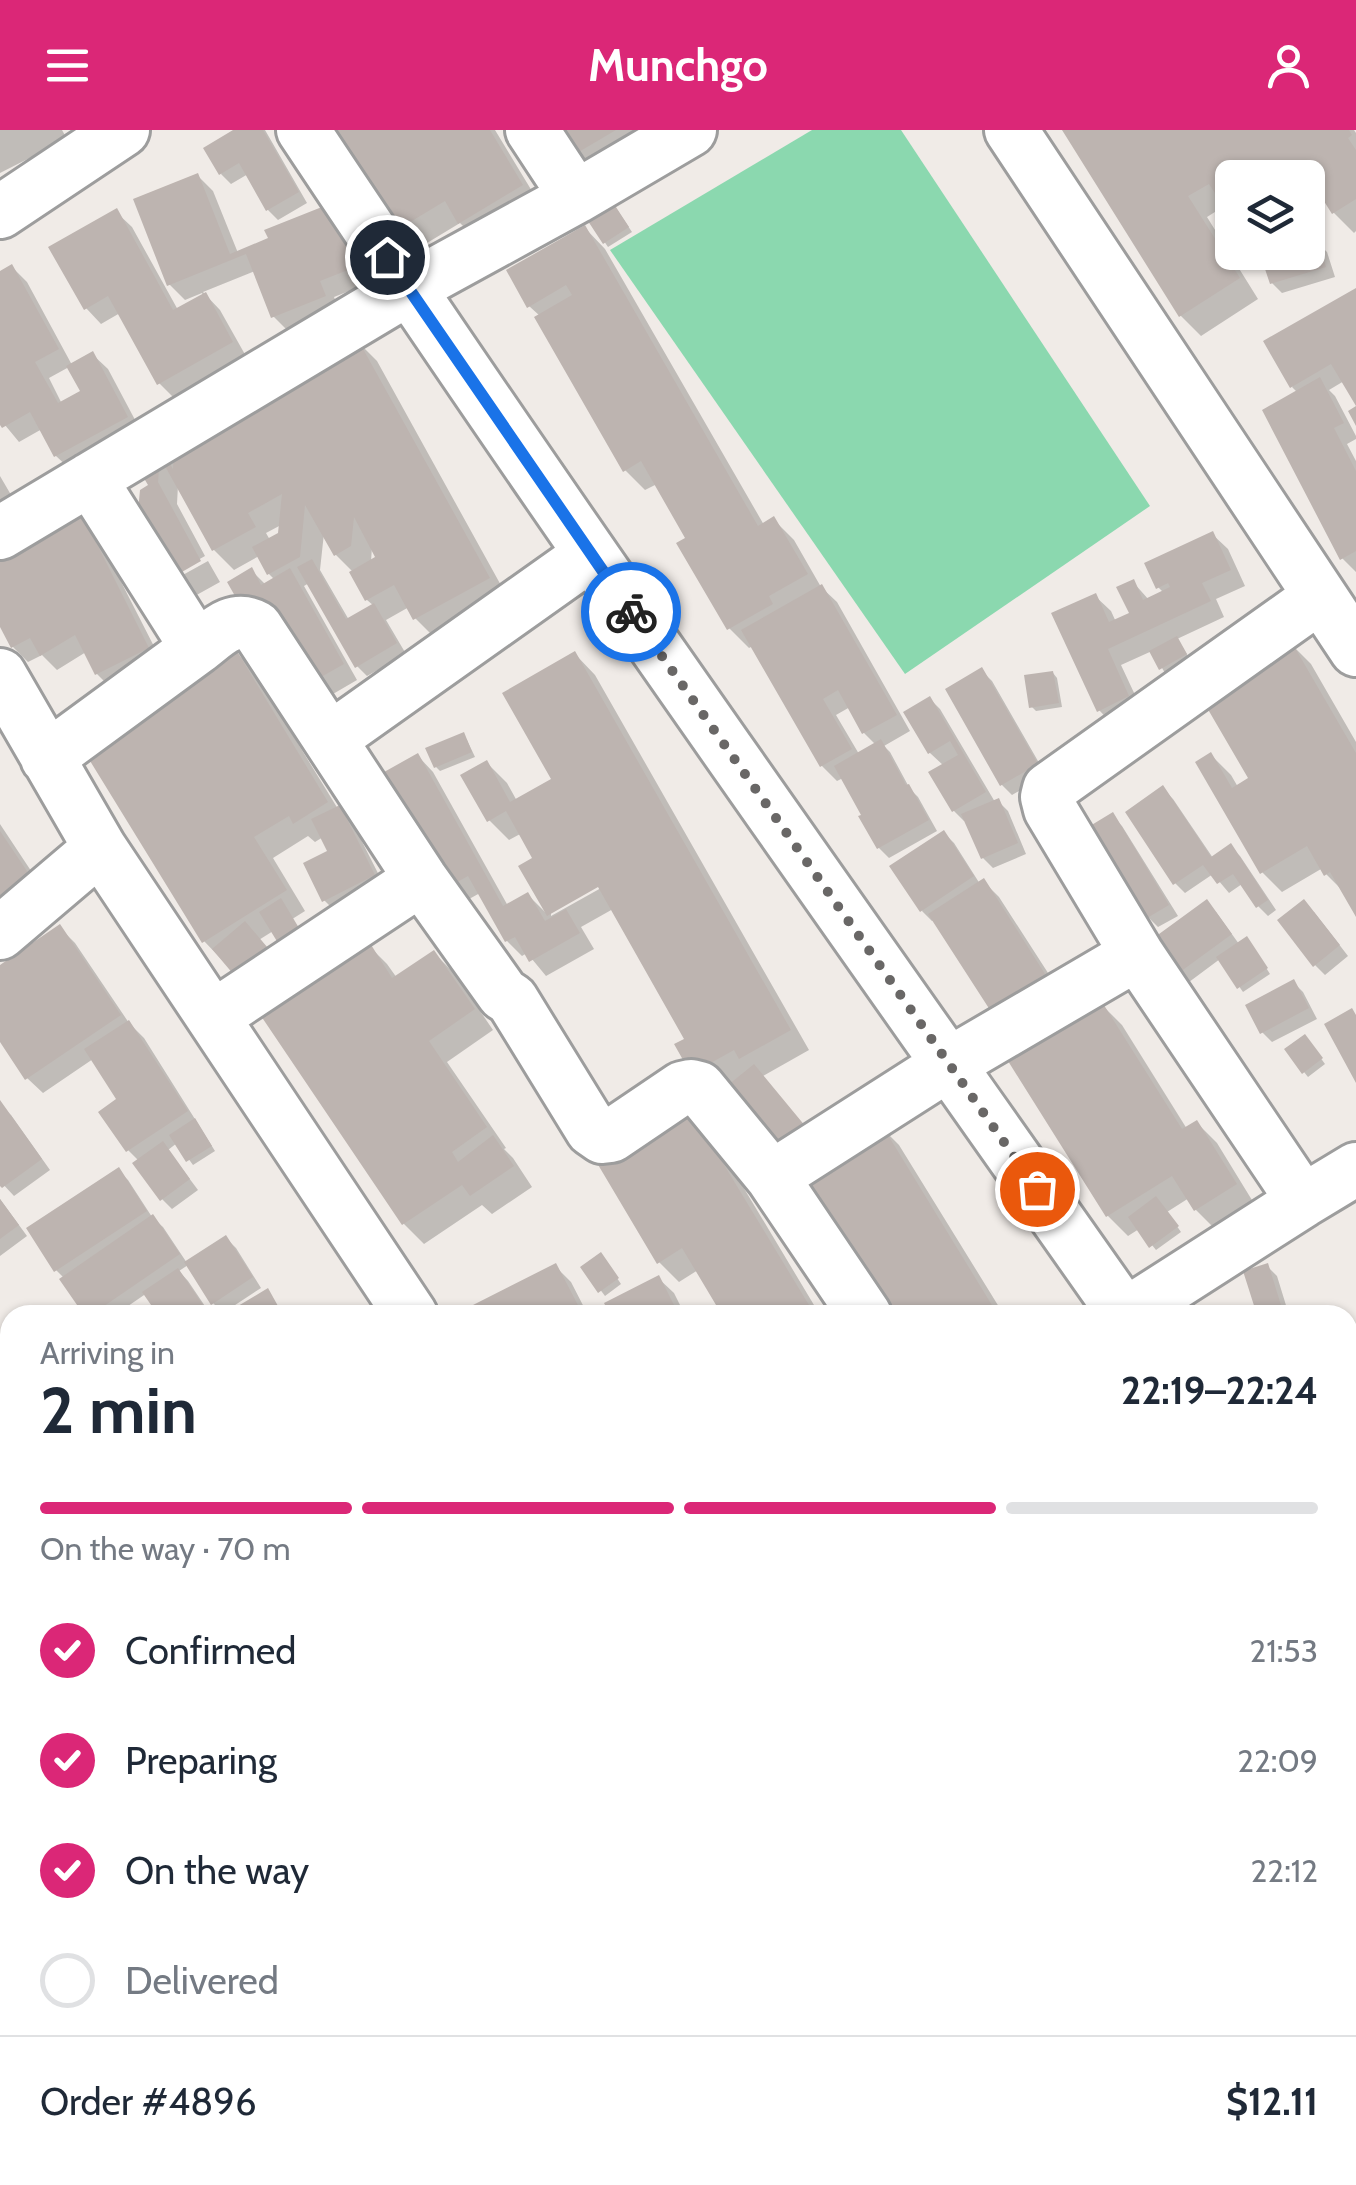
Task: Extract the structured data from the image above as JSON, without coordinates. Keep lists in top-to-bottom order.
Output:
{
  "page": {
    "header": "Munchgo",
    "heading": ["2 min", "Arriving in", "22:19–22:24"],
    "panel": ["Order #4896", "$12.11"],
    "bar": "On the way · 70 m",
    "list": [
      ["Confirmed", "21:53"],
      ["Preparing", "22:09"],
      ["On the way", "22:12"],
      "Delivered"
    ]
  }
}
